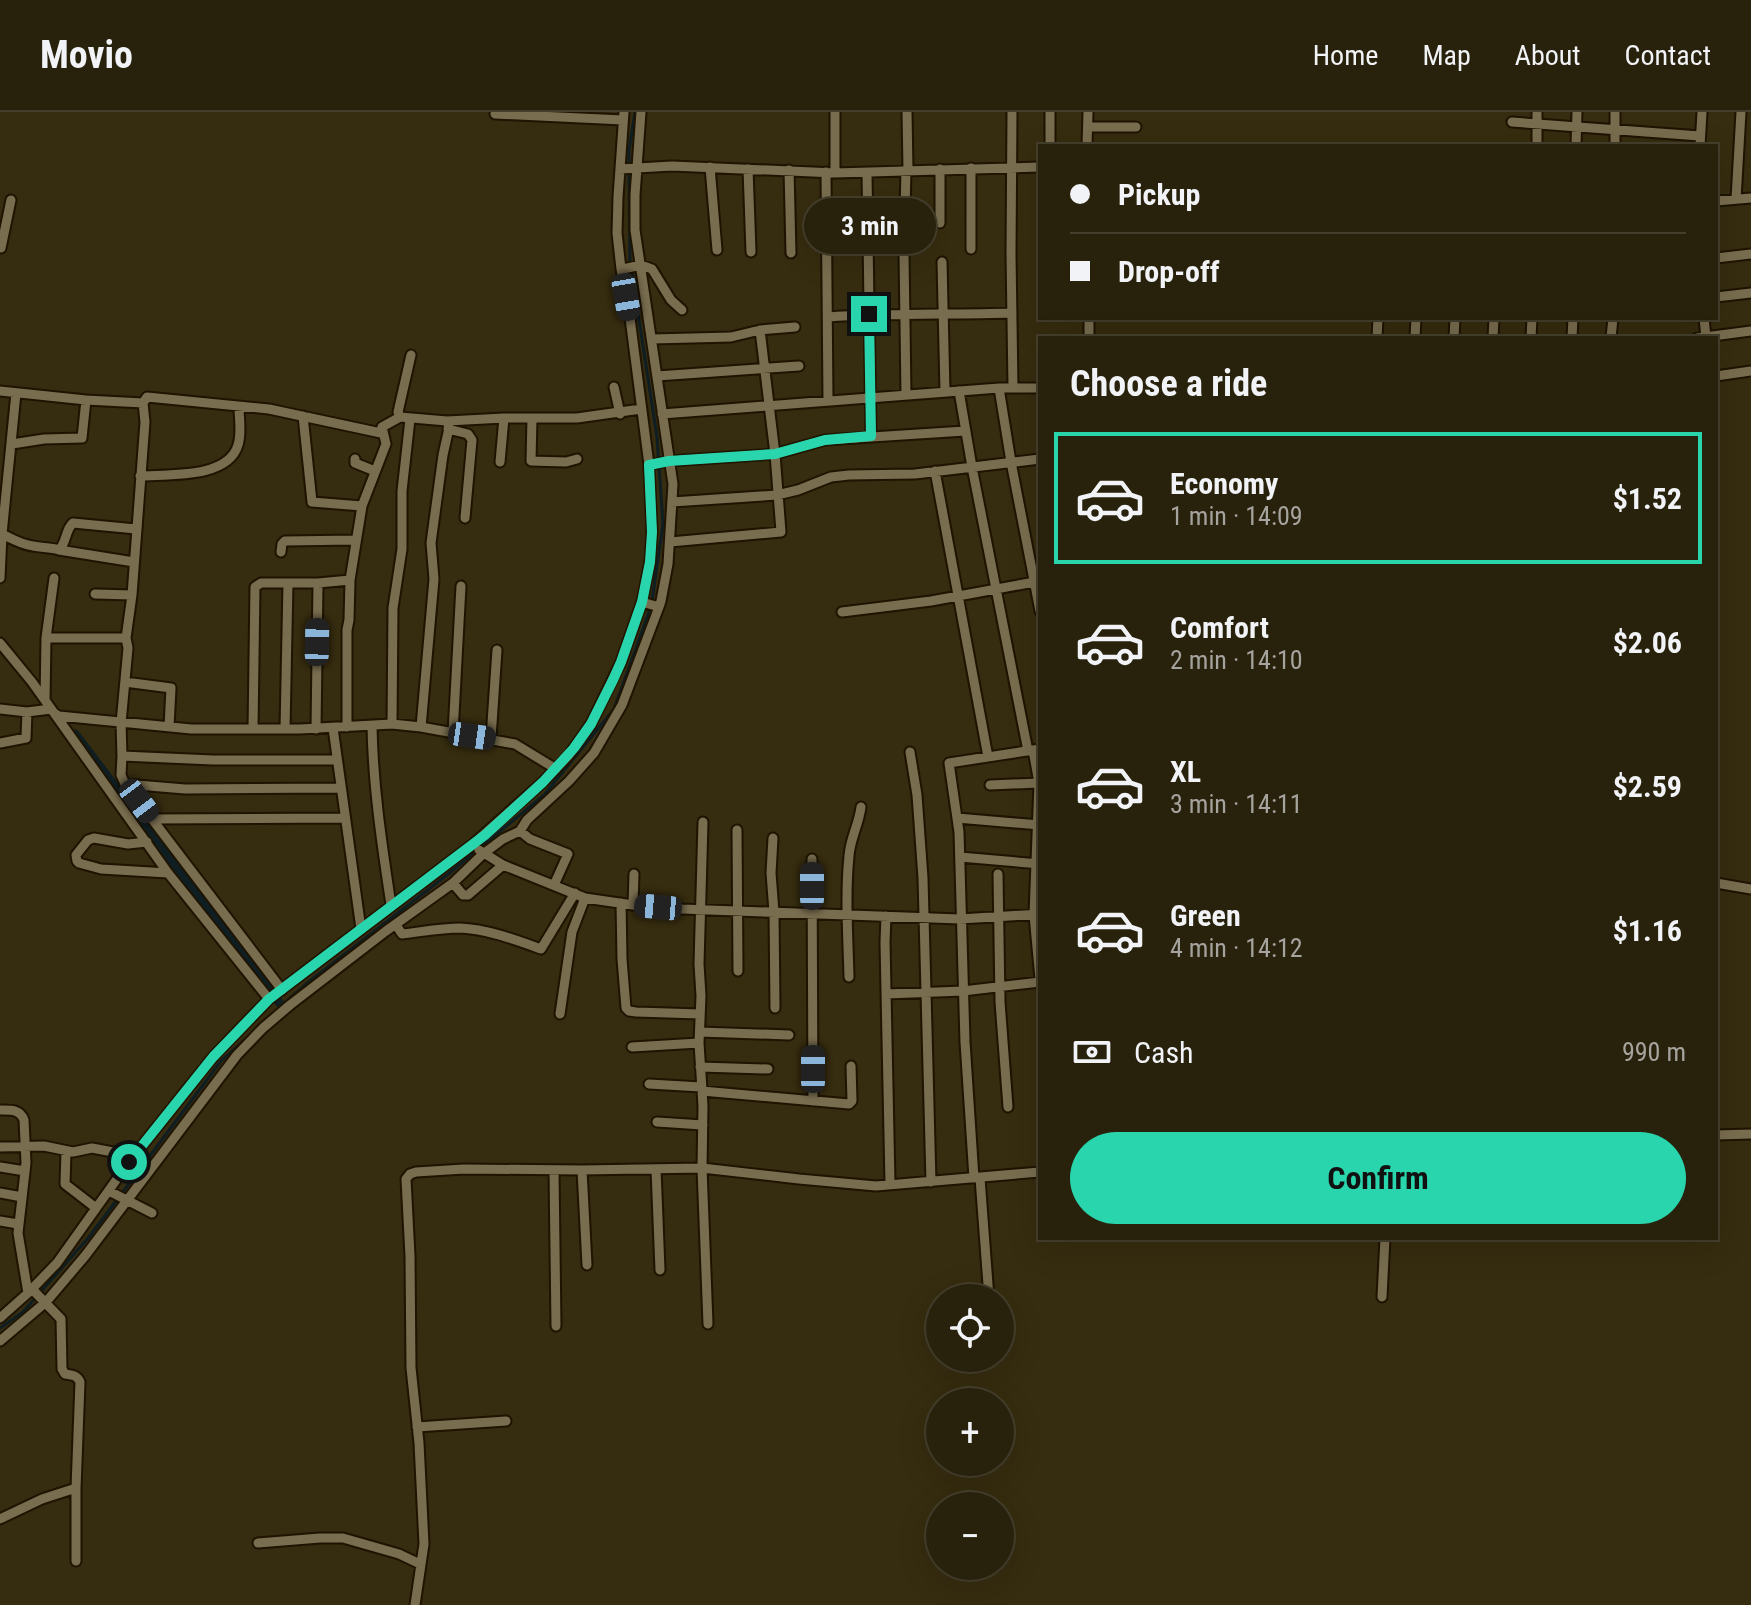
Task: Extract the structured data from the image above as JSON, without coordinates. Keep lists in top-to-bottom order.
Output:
{
  "page": {
    "header": "Movio",
    "nav": [
      "Home",
      "Map",
      "About",
      "Contact"
    ],
    "banner": ["Pickup", "Drop-off"],
    "bubble": "3 min",
    "heading": "Choose a ride",
    "list": [
      {
        "name": "Economy",
        "note": "1 min · 14:09",
        "value": "$1.52"
      },
      {
        "name": "Comfort",
        "note": "2 min · 14:10",
        "value": "$2.06"
      },
      {
        "name": "XL",
        "note": "3 min · 14:11",
        "value": "$2.59"
      },
      {
        "name": "Green",
        "note": "4 min · 14:12",
        "value": "$1.16"
      }
    ],
    "pay": ["Cash", "990 m"],
    "buttons": "Confirm",
    "map_buttons": ["+", "−"]
  }
}
